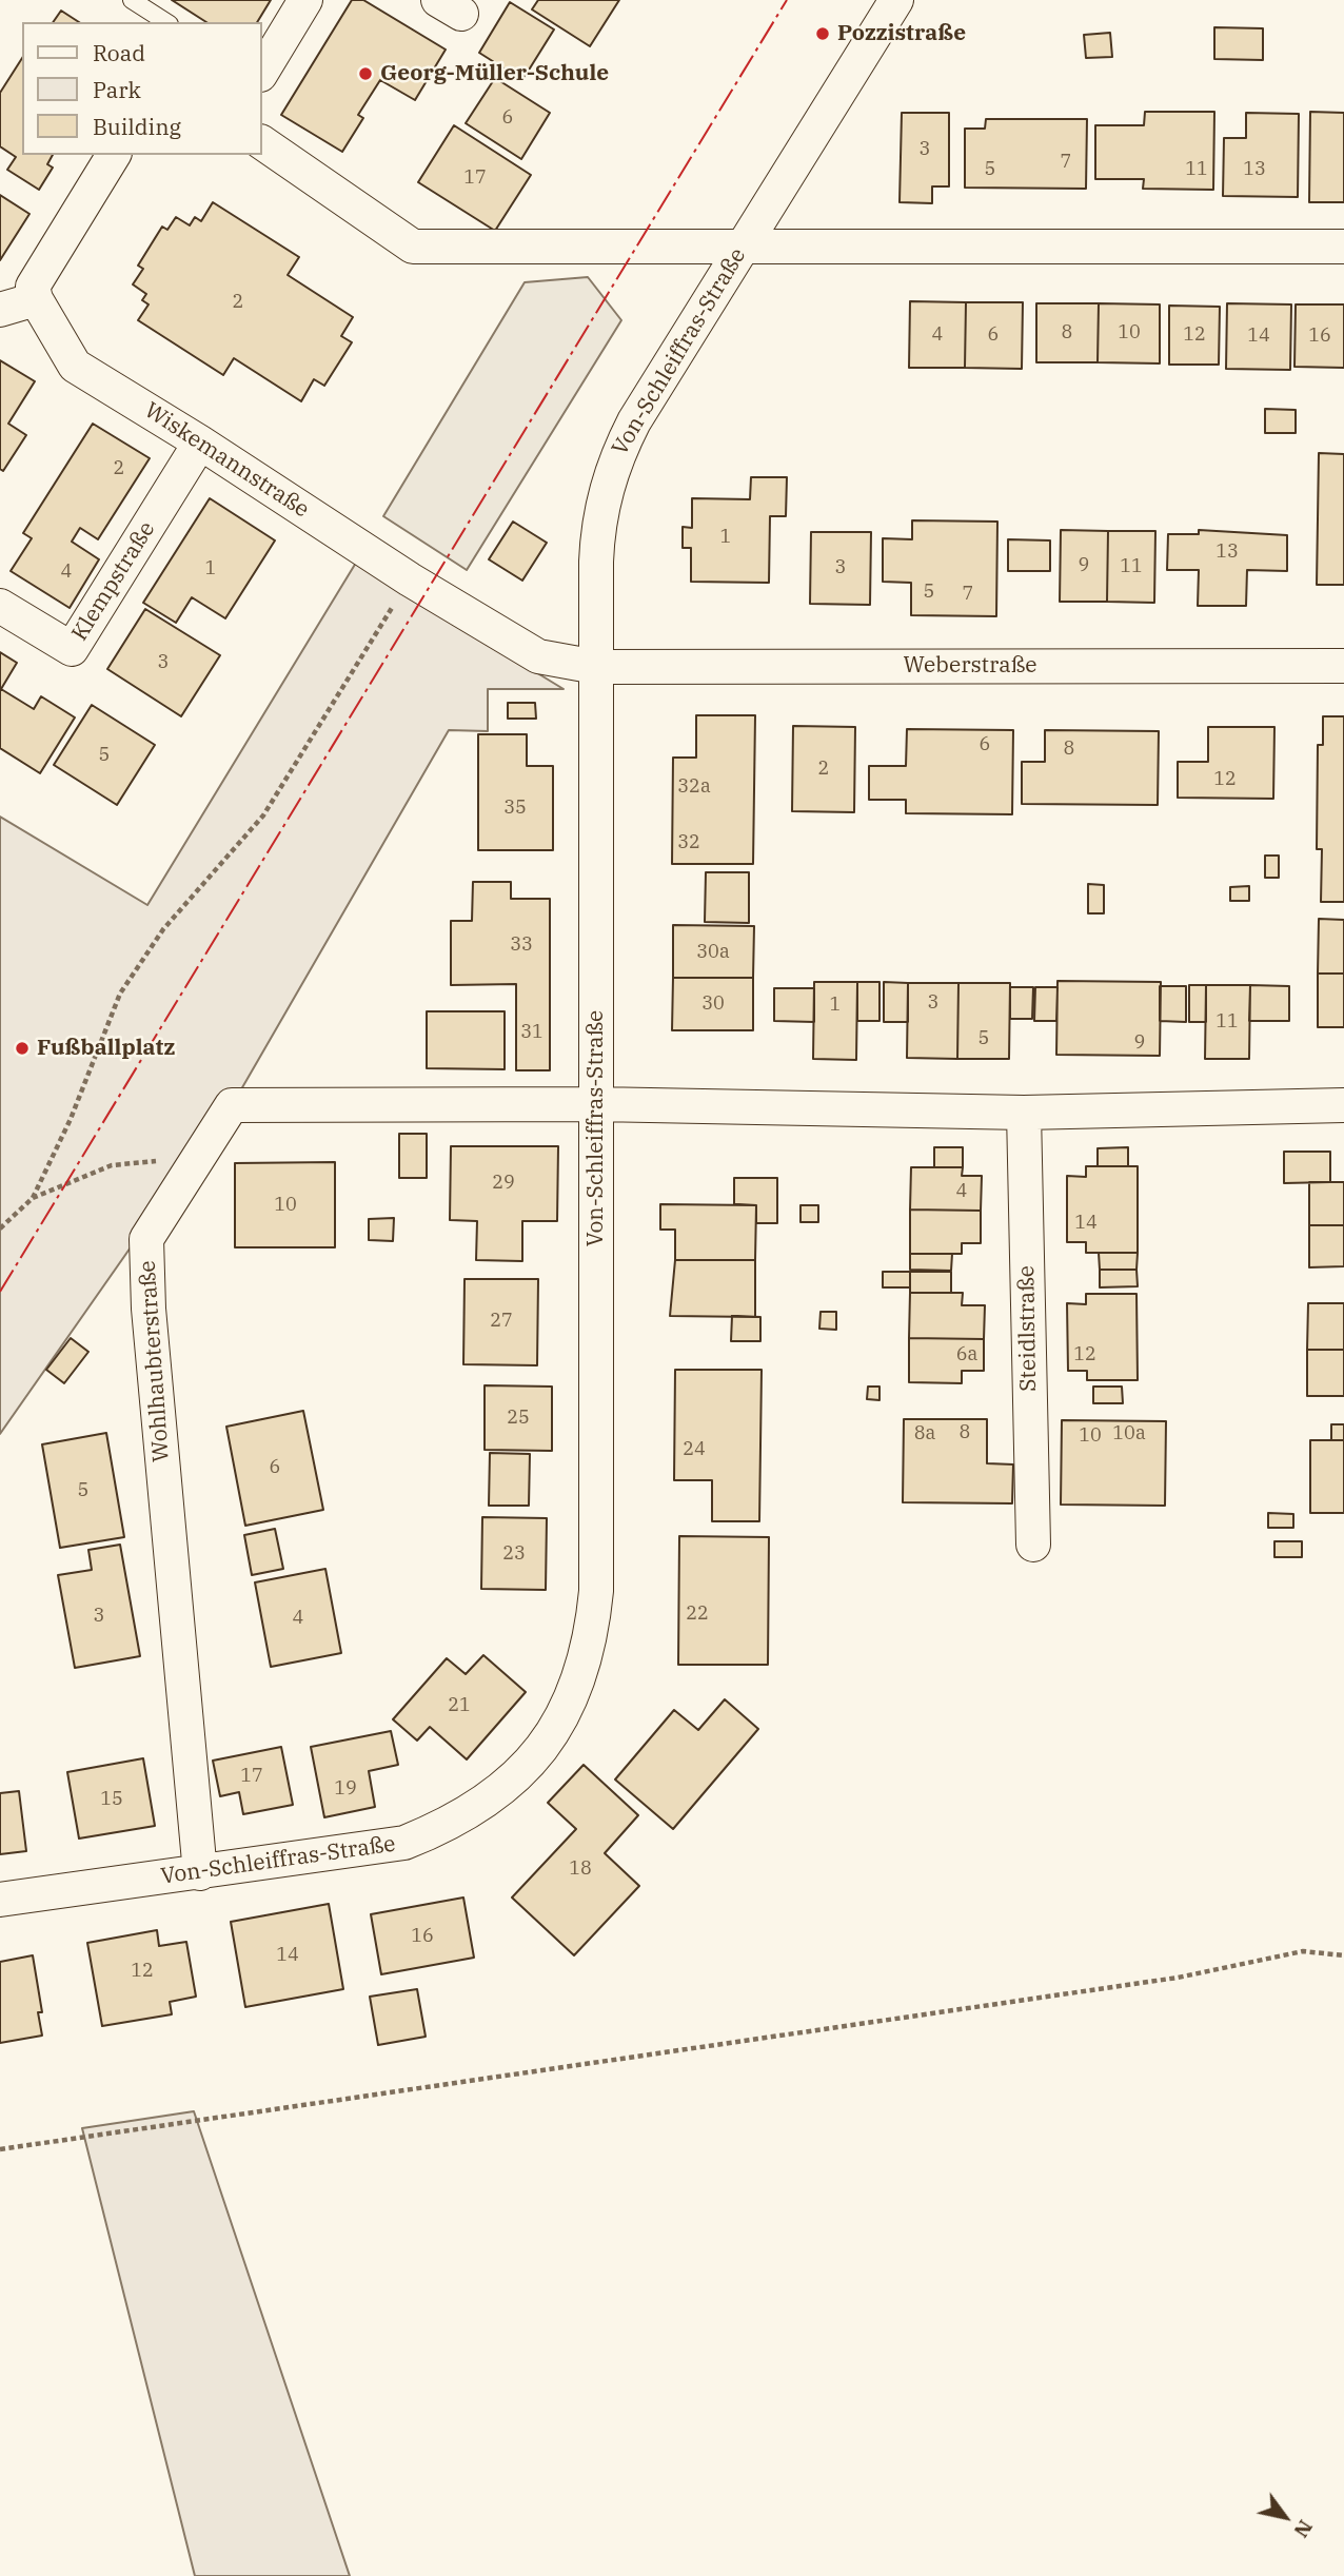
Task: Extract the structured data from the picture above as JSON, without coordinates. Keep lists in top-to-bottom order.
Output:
{
  "streets": {
    "street": [
      "Von-Schleiffras-Straße",
      "Wiskemannstraße",
      "Klempstraße",
      "Weberstraße",
      "Steidlstraße",
      "Wohlhaubterstraße"
    ]
  },
  "crossings": [
    ["Von-Schleiffras-Straße", "Wiskemannstraße"],
    ["Von-Schleiffras-Straße", "Weberstraße"],
    ["Von-Schleiffras-Straße", "Wohlhaubterstraße"],
    ["Wiskemannstraße", "Klempstraße"],
    ["Wiskemannstraße", "Weberstraße"]
  ],
  "places": ["Pozzistraße", "Georg-Müller-Schule", "Fußballplatz"],
  "house_numbers": [
    "6",
    "3",
    "7",
    "5",
    "11",
    "13",
    "17",
    "2",
    "8",
    "10",
    "4",
    "6",
    "12",
    "14",
    "16",
    "2",
    "1",
    "13",
    "9",
    "11",
    "3",
    "1",
    "4",
    "5",
    "7",
    "3",
    "6",
    "8",
    "5",
    "2",
    "12",
    "32a",
    "35",
    "32",
    "33",
    "30a",
    "3",
    "30",
    "1",
    "11",
    "31",
    "5",
    "9",
    "29",
    "4",
    "10",
    "14",
    "27",
    "6a",
    "12",
    "25",
    "8",
    "8a",
    "10a",
    "10",
    "24",
    "6",
    "5",
    "23",
    "22",
    "3",
    "4",
    "21",
    "17",
    "19",
    "15",
    "18",
    "16",
    "14",
    "12"
  ],
  "legend": ["Road", "Park", "Building"],
  "north": "bottom right"
}
